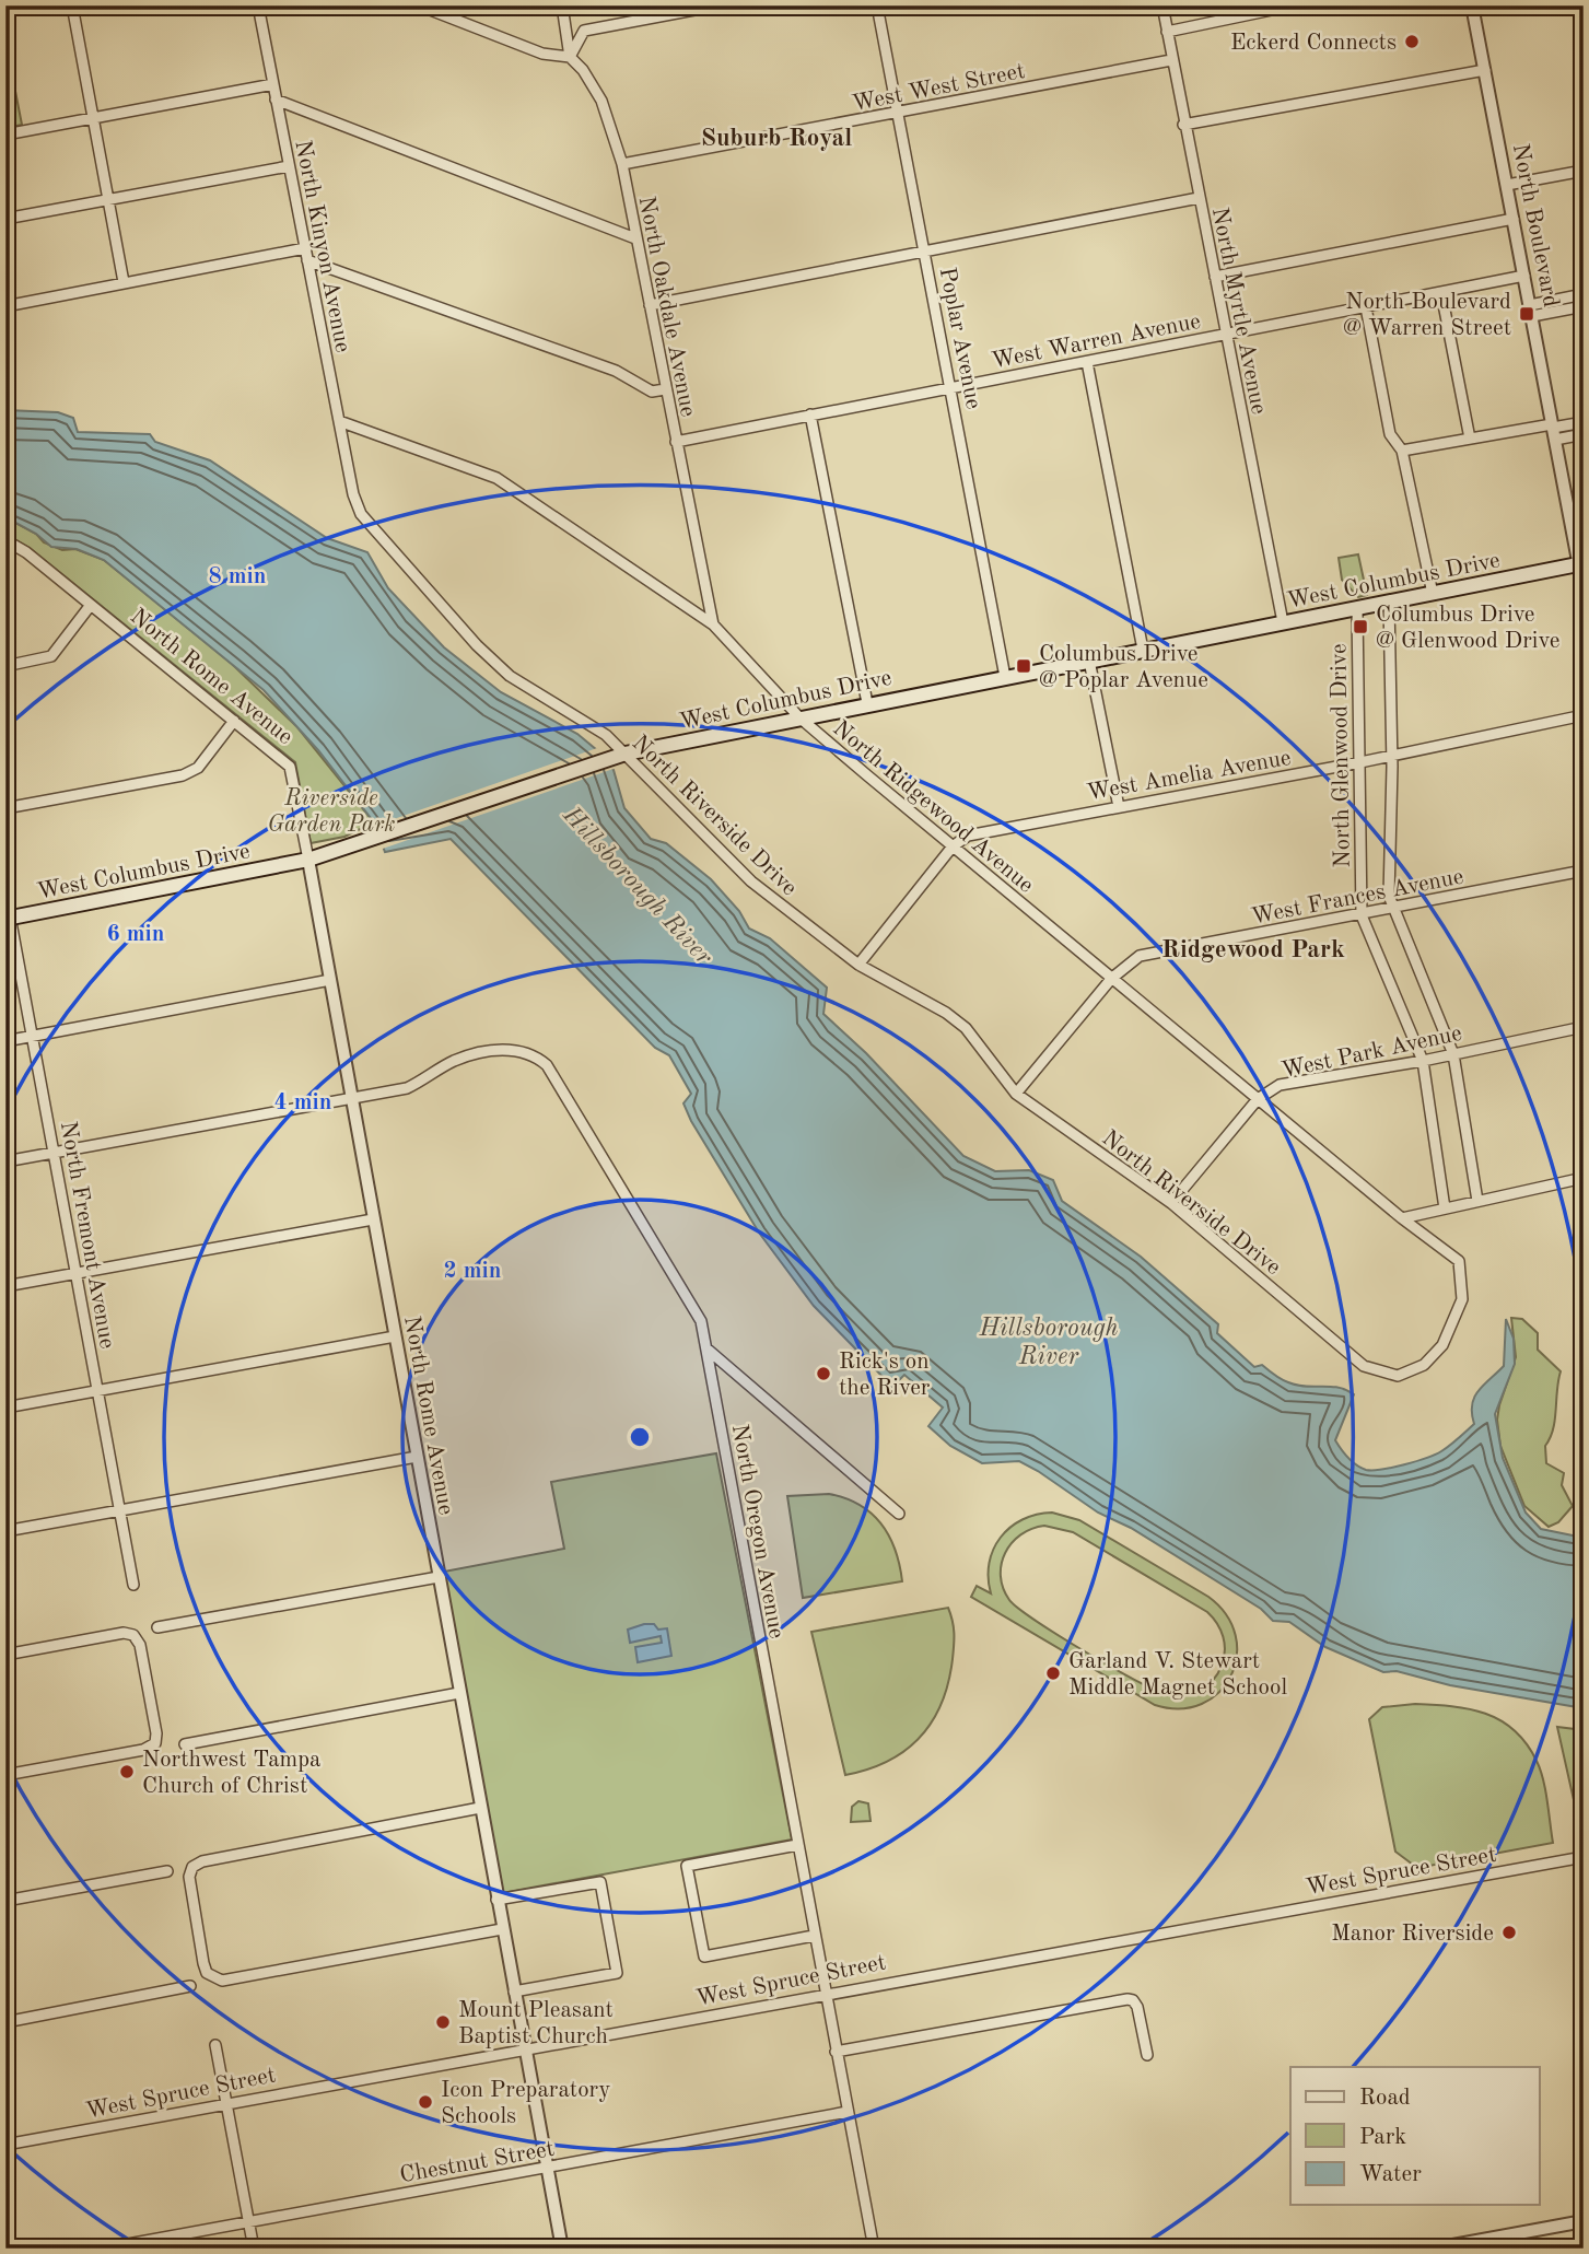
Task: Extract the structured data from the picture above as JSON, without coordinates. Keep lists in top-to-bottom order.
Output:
{
  "streets": {
    "main road": ["West Columbus Drive"],
    "street": [
      "West West Street",
      "North Boulevard",
      "North Kinyon Avenue",
      "North Oakdale Avenue",
      "North Myrtle Avenue",
      "Poplar Avenue",
      "West Warren Avenue",
      "North Rome Avenue",
      "North Glenwood Drive",
      "West Amelia Avenue",
      "North Ridgewood Avenue",
      "North Riverside Drive",
      "West Frances Avenue",
      "West Park Avenue",
      "North Fremont Avenue",
      "North Oregon Avenue",
      "West Spruce Street",
      "Chestnut Street"
    ]
  },
  "crossings": [
    ["West West Street", "North Oakdale Avenue"],
    ["West West Street", "North Myrtle Avenue"],
    ["West West Street", "Poplar Avenue"],
    ["North Boulevard", "West Warren Avenue"],
    ["North Boulevard", "West Columbus Drive"],
    ["North Kinyon Avenue", "North Ridgewood Avenue"],
    ["North Kinyon Avenue", "North Riverside Drive"],
    ["North Oakdale Avenue", "West Warren Avenue"],
    ["North Oakdale Avenue", "North Ridgewood Avenue"],
    ["North Myrtle Avenue", "West Warren Avenue"],
    ["North Myrtle Avenue", "West Columbus Drive"],
    ["Poplar Avenue", "West Warren Avenue"],
    ["Poplar Avenue", "West Columbus Drive"],
    ["West Columbus Drive", "North Rome Avenue"],
    ["West Columbus Drive", "North Glenwood Drive"],
    ["West Columbus Drive", "North Ridgewood Avenue"],
    ["West Columbus Drive", "North Riverside Drive"],
    ["West Columbus Drive", "North Fremont Avenue"],
    ["North Rome Avenue", "North Oregon Avenue"],
    ["North Rome Avenue", "West Spruce Street"],
    ["North Rome Avenue", "Chestnut Street"],
    ["North Glenwood Drive", "West Amelia Avenue"],
    ["North Glenwood Drive", "West Frances Avenue"],
    ["North Glenwood Drive", "West Park Avenue"],
    ["West Amelia Avenue", "North Ridgewood Avenue"],
    ["West Amelia Avenue", "North Riverside Drive"],
    ["North Ridgewood Avenue", "North Riverside Drive"],
    ["North Ridgewood Avenue", "West Frances Avenue"],
    ["North Ridgewood Avenue", "West Park Avenue"],
    ["North Riverside Drive", "West Frances Avenue"],
    ["North Riverside Drive", "West Park Avenue"],
    ["North Fremont Avenue", "North Oregon Avenue"],
    ["North Oregon Avenue", "West Spruce Street"],
    ["North Oregon Avenue", "Chestnut Street"]
  ],
  "districts": ["Suburb Royal", "Ridgewood Park"],
  "water": ["Hillsborough River"],
  "parks": ["Riverside Garden Park"],
  "places": {
    "other": [
      "Eckerd Connects",
      "Rick's on the River",
      "Garland V. Stewart Middle Magnet School",
      "Northwest Tampa Church of Christ",
      "Manor Riverside",
      "Mount Pleasant Baptist Church",
      "Icon Preparatory Schools"
    ],
    "transit": ["North Boulevard @ Warren Street", "Columbus Drive @ Glenwood Drive", "Columbus Drive @ Poplar Avenue"]
  },
  "legend": ["Road", "Park", "Water"],
  "rings": [
    "8 min",
    "6 min",
    "4 min",
    "2 min"
  ]
}
